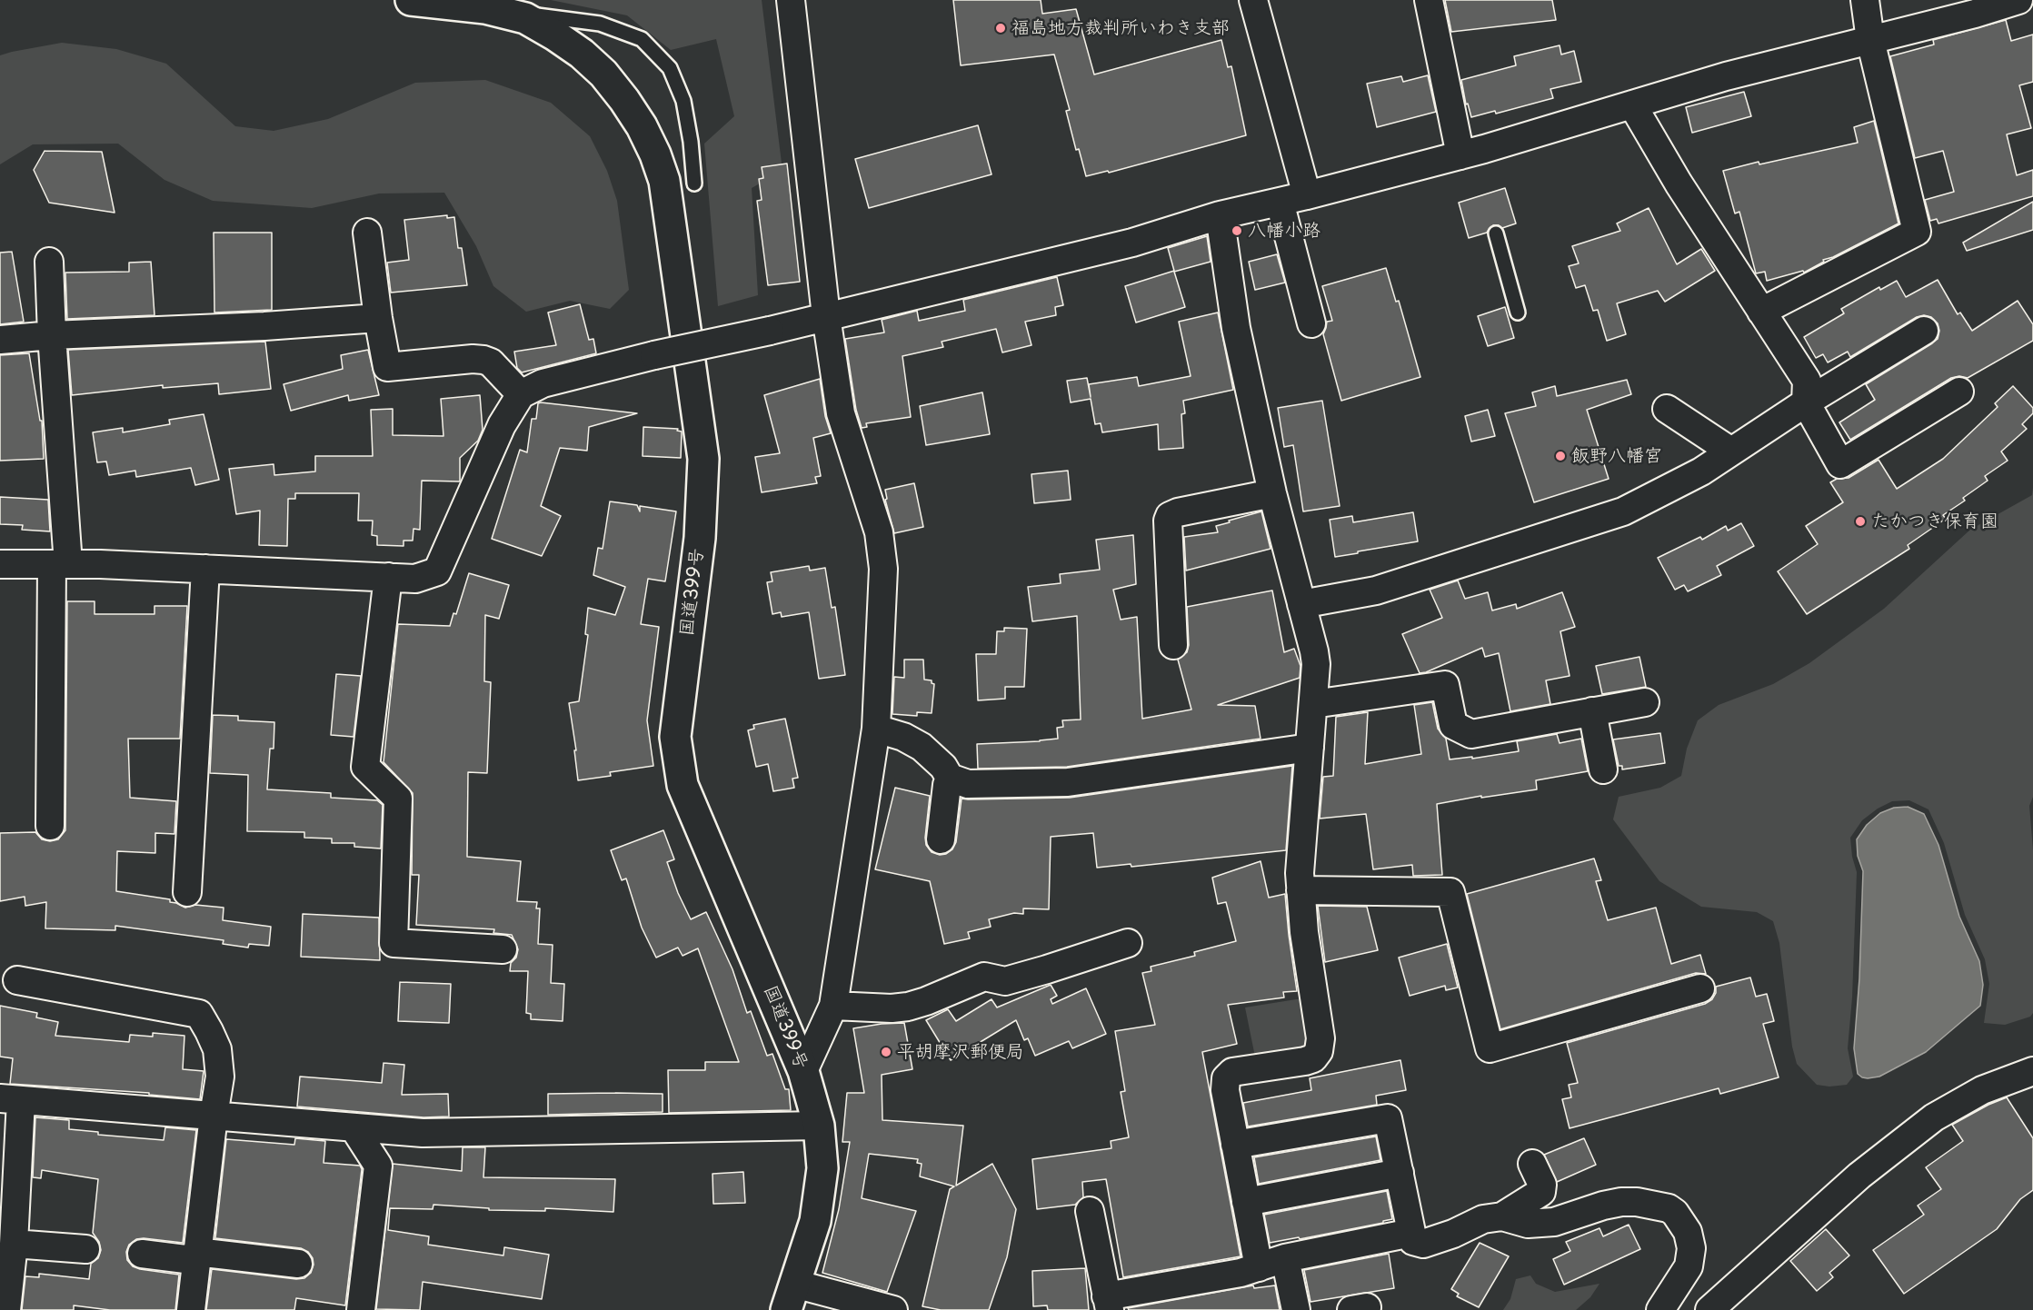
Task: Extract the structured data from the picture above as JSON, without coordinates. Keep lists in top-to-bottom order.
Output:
{
  "streets": {
    "highway": ["国道399号"]
  },
  "places": [
    "福島地方裁判所いわき支部",
    "八幡小路",
    "飯野八幡宮",
    "たかつき保育園",
    "平胡摩沢郵便局"
  ]
}
